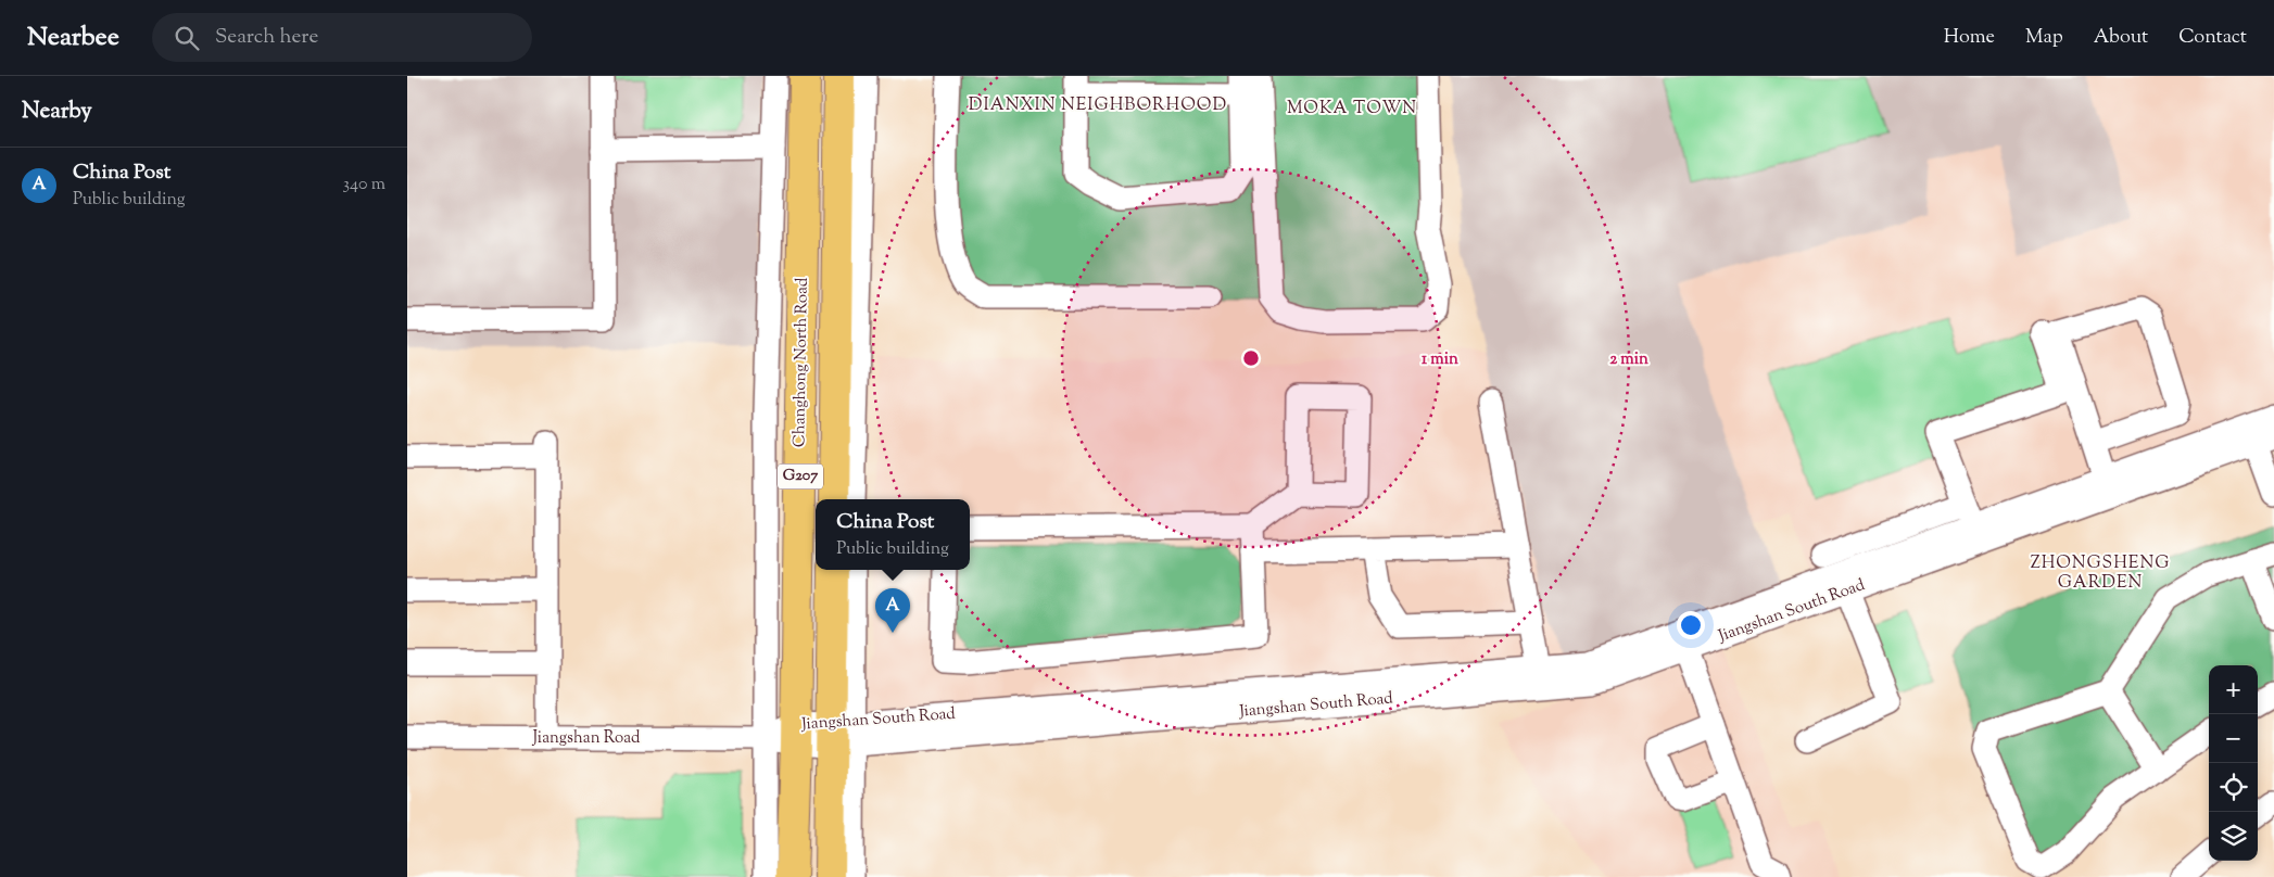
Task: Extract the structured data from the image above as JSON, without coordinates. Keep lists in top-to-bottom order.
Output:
{
  "streets": {
    "highway": ["Changhong North Road", "G207"],
    "street": ["Jiangshan South Road", "Jiangshan Road"]
  },
  "crossings": [
    ["Changhong North Road", "Jiangshan South Road"],
    ["Jiangshan South Road", "Jiangshan Road"]
  ],
  "districts": ["DIANXIN NEIGHBORHOOD", "MOKA TOWN", "ZHONGSHENG GARDEN"],
  "page": {
    "header": "Nearbee",
    "search": "Search here",
    "nav": [
      "Home",
      "Map",
      "About",
      "Contact"
    ],
    "heading": "Nearby",
    "list": [
      {
        "mark": "A",
        "name": "China Post",
        "note": "Public building",
        "value": "340 m"
      }
    ],
    "popup": ["China Post", "Public building"],
    "pins": "A",
    "map_buttons": ["+", "−"]
  },
  "rings": ["1 min", "2 min"]
}
